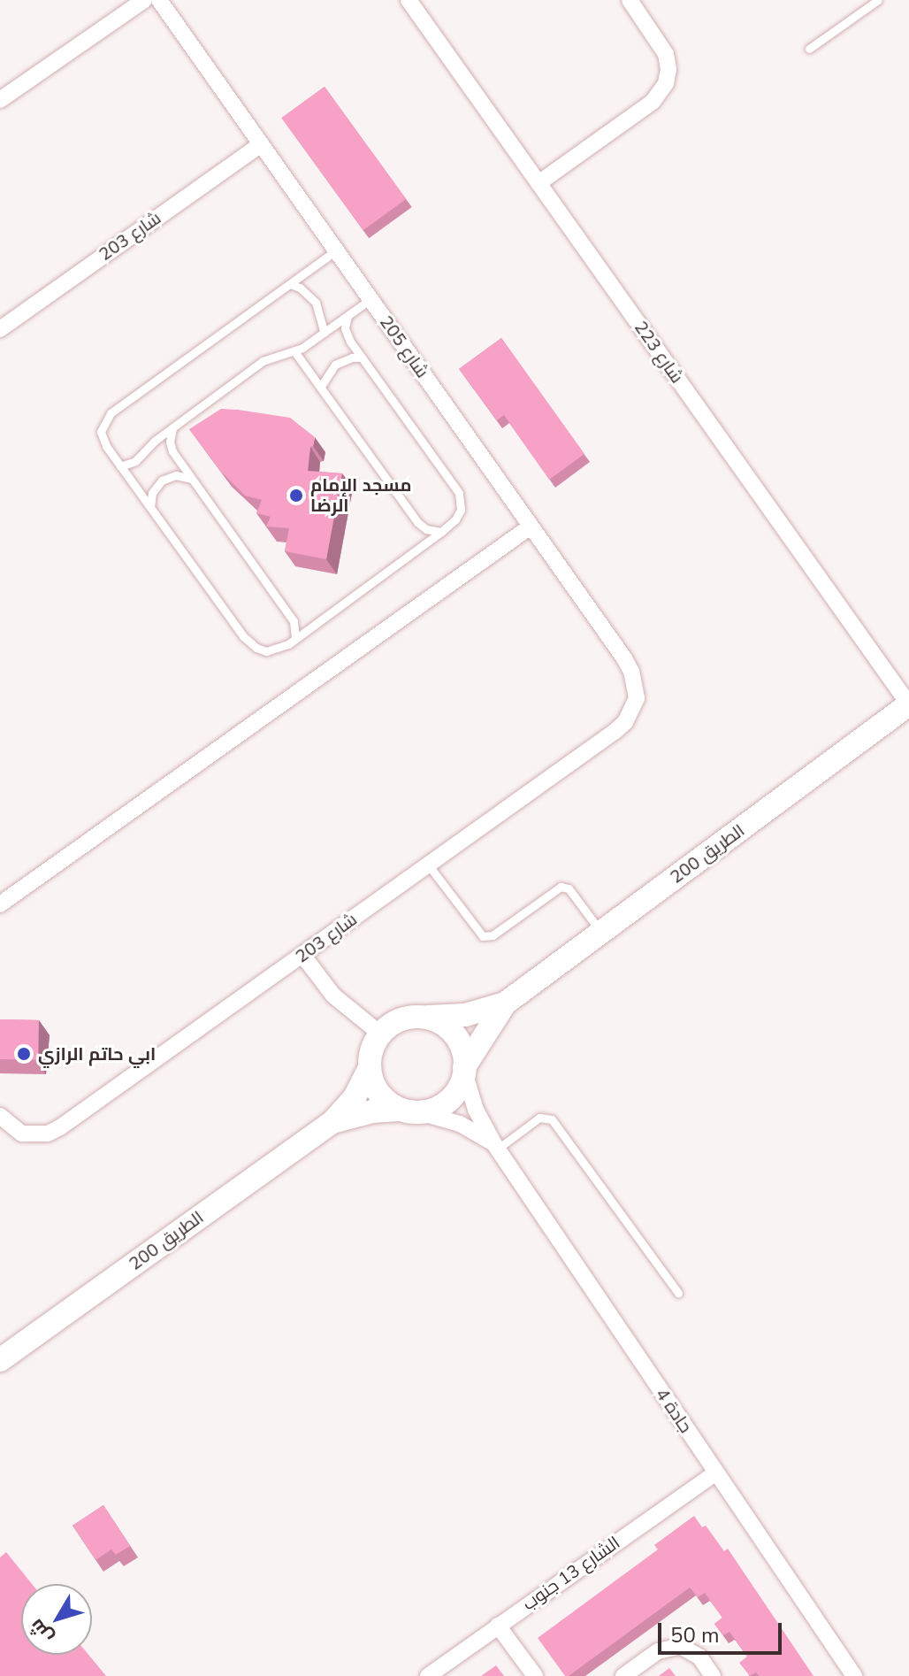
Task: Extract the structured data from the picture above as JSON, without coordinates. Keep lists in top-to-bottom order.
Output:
{
  "streets": {
    "main road": ["الطريق 200"],
    "street": [
      "شارع 203",
      "شارع 205",
      "شارع 223",
      "جادة 4",
      "الشارع 13 جنوب"
    ]
  },
  "crossings": [
    ["شارع 203", "شارع 205"],
    ["شارع 223", "الطريق 200"],
    ["الطريق 200", "جادة 4"],
    ["جادة 4", "الشارع 13 جنوب"]
  ],
  "places": ["مسجد الإمام الرضا", "ابي حاتم الرازي"],
  "scale_bar": "50 m",
  "north": "bottom left"
}
